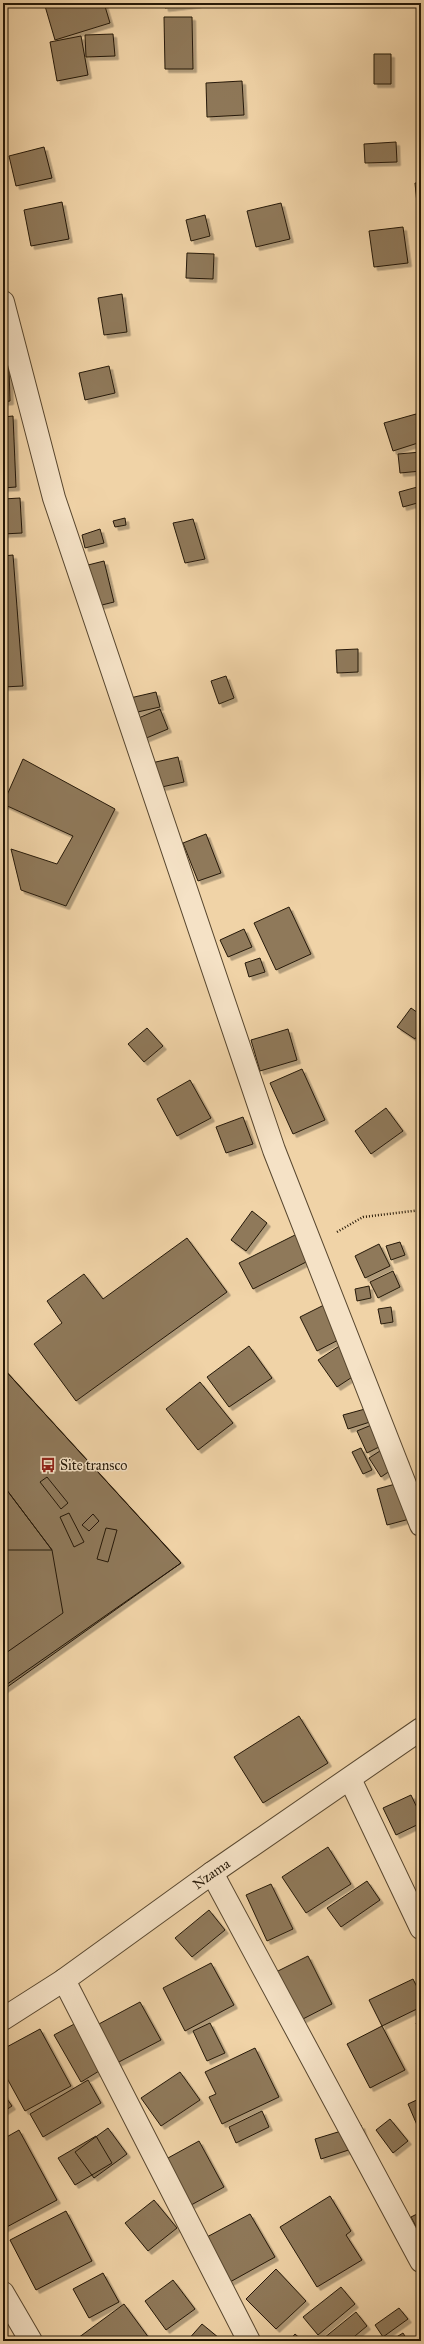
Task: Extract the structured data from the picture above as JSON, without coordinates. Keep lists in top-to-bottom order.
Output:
{
  "streets": {
    "street": ["Nzama"]
  },
  "places": {
    "bus stop": ["Site transco"]
  }
}
